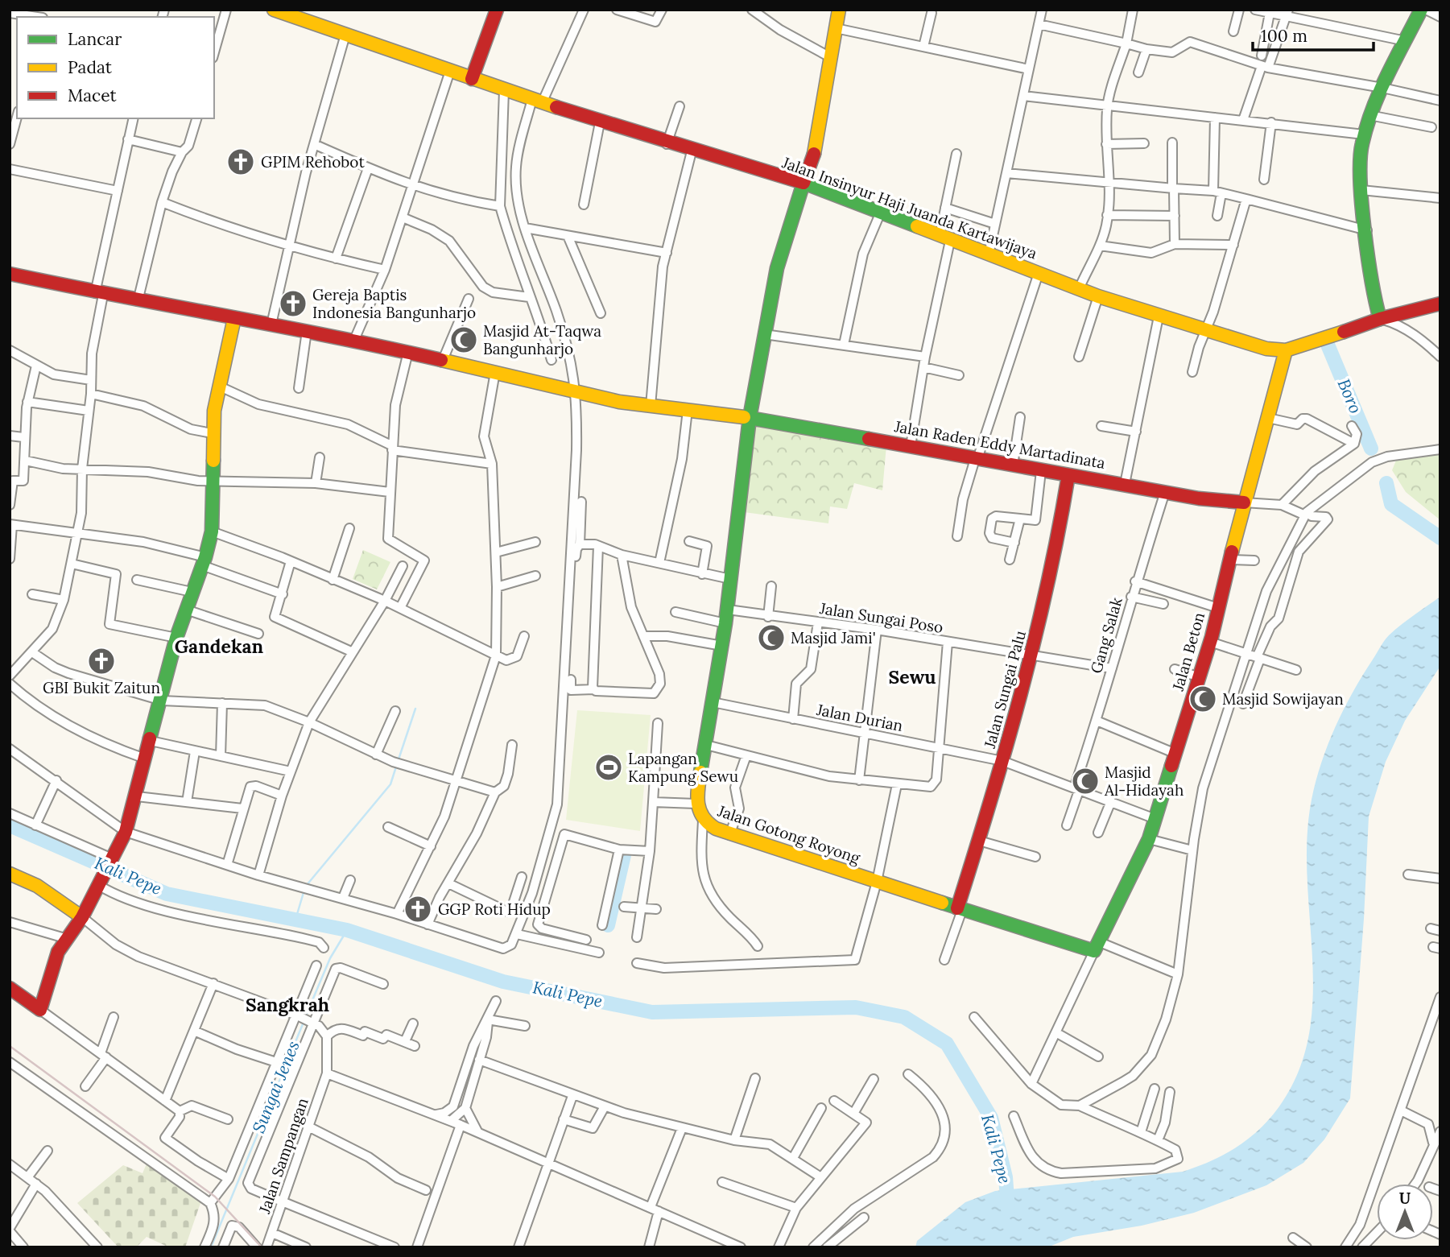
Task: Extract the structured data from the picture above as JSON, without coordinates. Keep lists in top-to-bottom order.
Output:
{
  "streets": {
    "main road": [
      "Jalan Insinyur Haji Juanda Kartawijaya",
      "Jalan Raden Eddy Martadinata",
      "Jalan Beton",
      "Jalan Sungai Palu",
      "Jalan Gotong Royong"
    ],
    "street": [
      "Jalan Sungai Poso",
      "Gang Salak",
      "Jalan Durian",
      "Jalan Sampangan"
    ]
  },
  "crossings": [
    ["Jalan Insinyur Haji Juanda Kartawijaya", "Jalan Beton"],
    ["Jalan Raden Eddy Martadinata", "Gang Salak"],
    ["Jalan Raden Eddy Martadinata", "Jalan Beton"],
    ["Jalan Raden Eddy Martadinata", "Jalan Sungai Palu"],
    ["Jalan Sungai Poso", "Gang Salak"],
    ["Jalan Sungai Poso", "Jalan Sungai Palu"],
    ["Gang Salak", "Jalan Durian"],
    ["Jalan Beton", "Jalan Durian"],
    ["Jalan Beton", "Jalan Gotong Royong"],
    ["Jalan Sungai Palu", "Jalan Durian"],
    ["Jalan Sungai Palu", "Jalan Gotong Royong"]
  ],
  "districts": ["Gandekan", "Sewu", "Sangkrah"],
  "water": ["Boro", "Kali Pepe", "Sungai Jenes"],
  "places": {
    "church": [
      "GPIM Rehobot",
      "Gereja Baptis Indonesia Bangunharjo",
      "GBI Bukit Zaitun",
      "GGP Roti Hidup"
    ],
    "mosque": [
      "Masjid At-Taqwa Bangunharjo",
      "Masjid Jami'",
      "Masjid Sowijayan",
      "Masjid Al-Hidayah"
    ],
    "sports": ["Lapangan Kampung Sewu"]
  },
  "legend": ["Lancar", "Padat", "Macet"],
  "scale_bar": "100 m",
  "north": "top"
}
